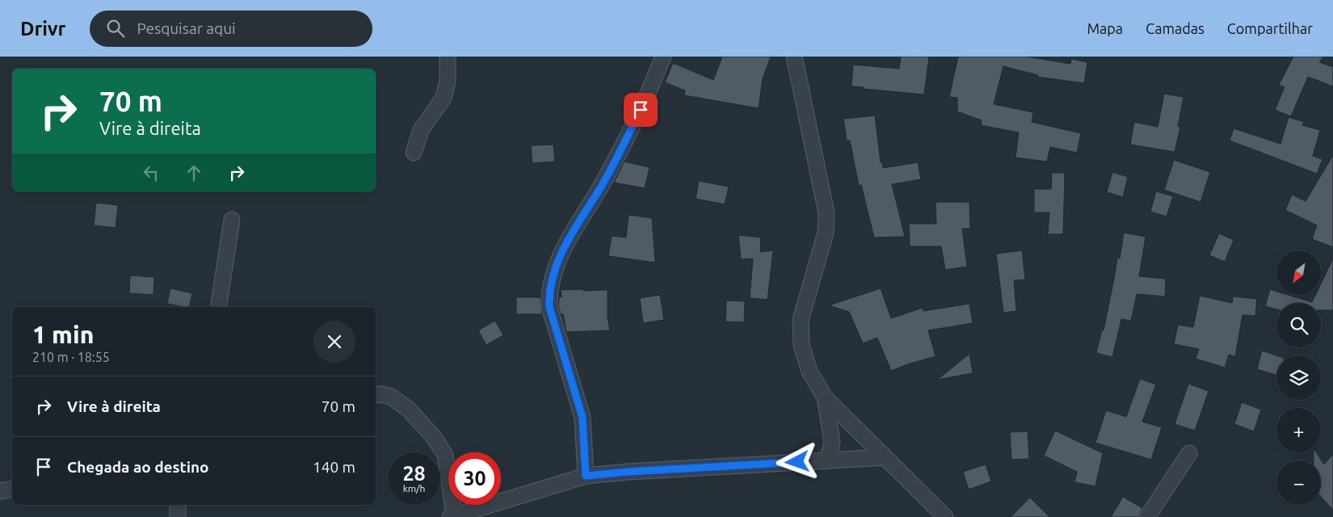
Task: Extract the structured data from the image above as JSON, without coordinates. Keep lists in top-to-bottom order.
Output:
{
  "north": "bottom left",
  "page": {
    "header": "Drivr",
    "search": "Pesquisar aqui",
    "nav": ["Mapa", "Camadas", "Compartilhar"],
    "turn": ["70 m", "Vire à direita"],
    "map_buttons": ["+", "−"],
    "heading": ["1 min", "210 m · 18:55"],
    "list": [
      {
        "name": "Vire à direita",
        "value": "70 m"
      },
      {
        "name": "Chegada ao destino",
        "value": "140 m"
      }
    ],
    "speed": "28 km/h",
    "limit": "30"
  }
}
